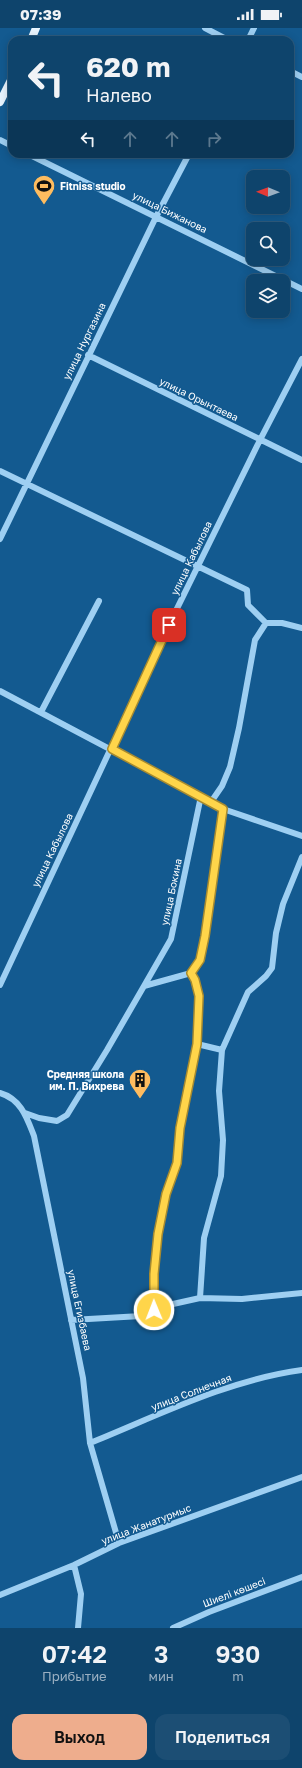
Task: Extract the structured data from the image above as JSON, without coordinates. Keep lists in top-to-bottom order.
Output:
{
  "streets": {
    "street": [
      "улица Бижанова",
      "улица Нургазина",
      "улица Орынтаева",
      "улица Кабылова",
      "улица Бокина",
      "улица Егизбаева",
      "улица Солнечная",
      "улица Жанатурмыс",
      "Шиелі көшесі"
    ]
  },
  "crossings": [
    ["улица Бижанова", "улица Нургазина"],
    ["улица Нургазина", "улица Орынтаева"],
    ["улица Орынтаева", "улица Кабылова"],
    ["улица Бокина", "улица Егизбаева"],
    ["улица Егизбаева", "улица Солнечная"],
    ["улица Егизбаева", "улица Жанатурмыс"]
  ],
  "places": {
    "sports": ["Fitniss studio"],
    "building": ["Средняя школа им. П. Вихрева"]
  },
  "north": "left",
  "page": {
    "status": "07:39",
    "turn": ["620 m", "Налево"],
    "eta": [
      "07:42",
      "Прибытие",
      "3",
      "мин",
      "930",
      "m"
    ],
    "buttons": ["Выход", "Поделиться"]
  }
}
